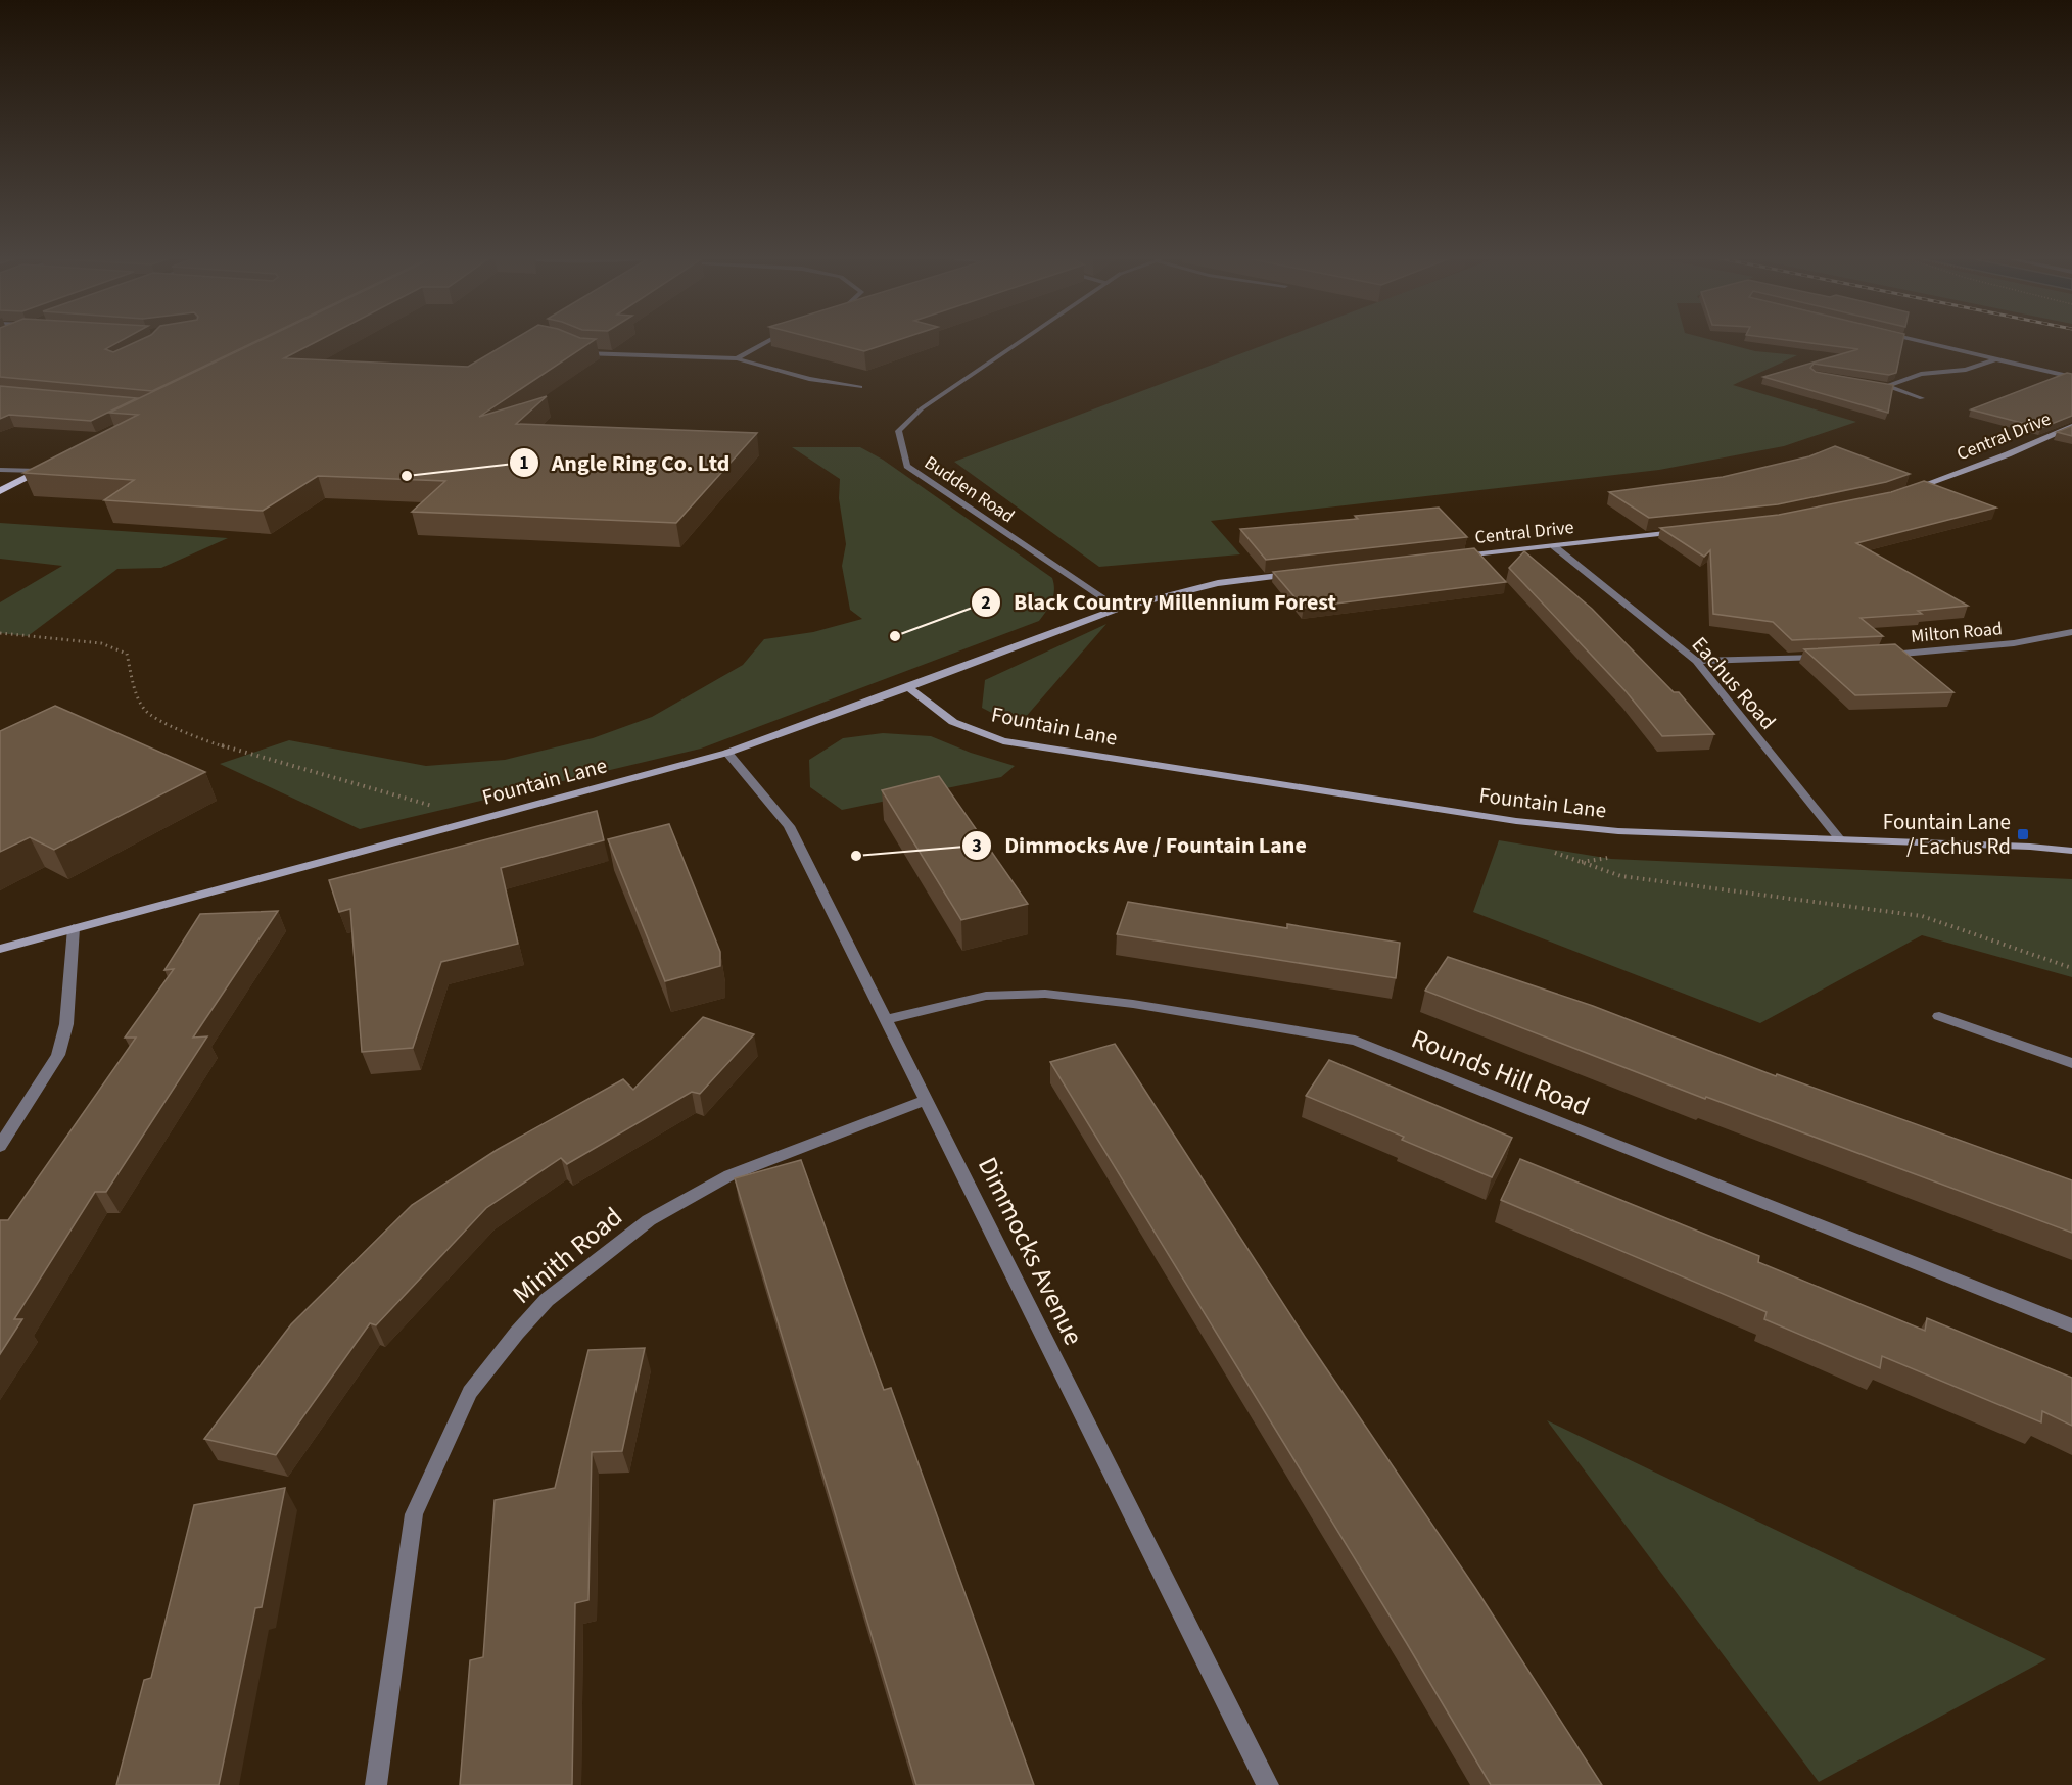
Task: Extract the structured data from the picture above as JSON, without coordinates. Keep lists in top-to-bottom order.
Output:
{
  "streets": {
    "street": [
      "Central Drive",
      "Budden Road",
      "Milton Road",
      "Eachus Road",
      "Fountain Lane",
      "Rounds Hill Road",
      "Dimmocks Avenue",
      "Minith Road"
    ]
  },
  "crossings": [
    ["Central Drive", "Eachus Road"],
    ["Eachus Road", "Fountain Lane"],
    ["Fountain Lane", "Dimmocks Avenue"],
    ["Rounds Hill Road", "Dimmocks Avenue"],
    ["Dimmocks Avenue", "Minith Road"]
  ],
  "places": {
    "other": ["Angle Ring Co. Ltd", "Black Country Millennium Forest", "Dimmocks Ave / Fountain Lane"],
    "transit": ["Fountain Lane / Eachus Rd"]
  }
}
